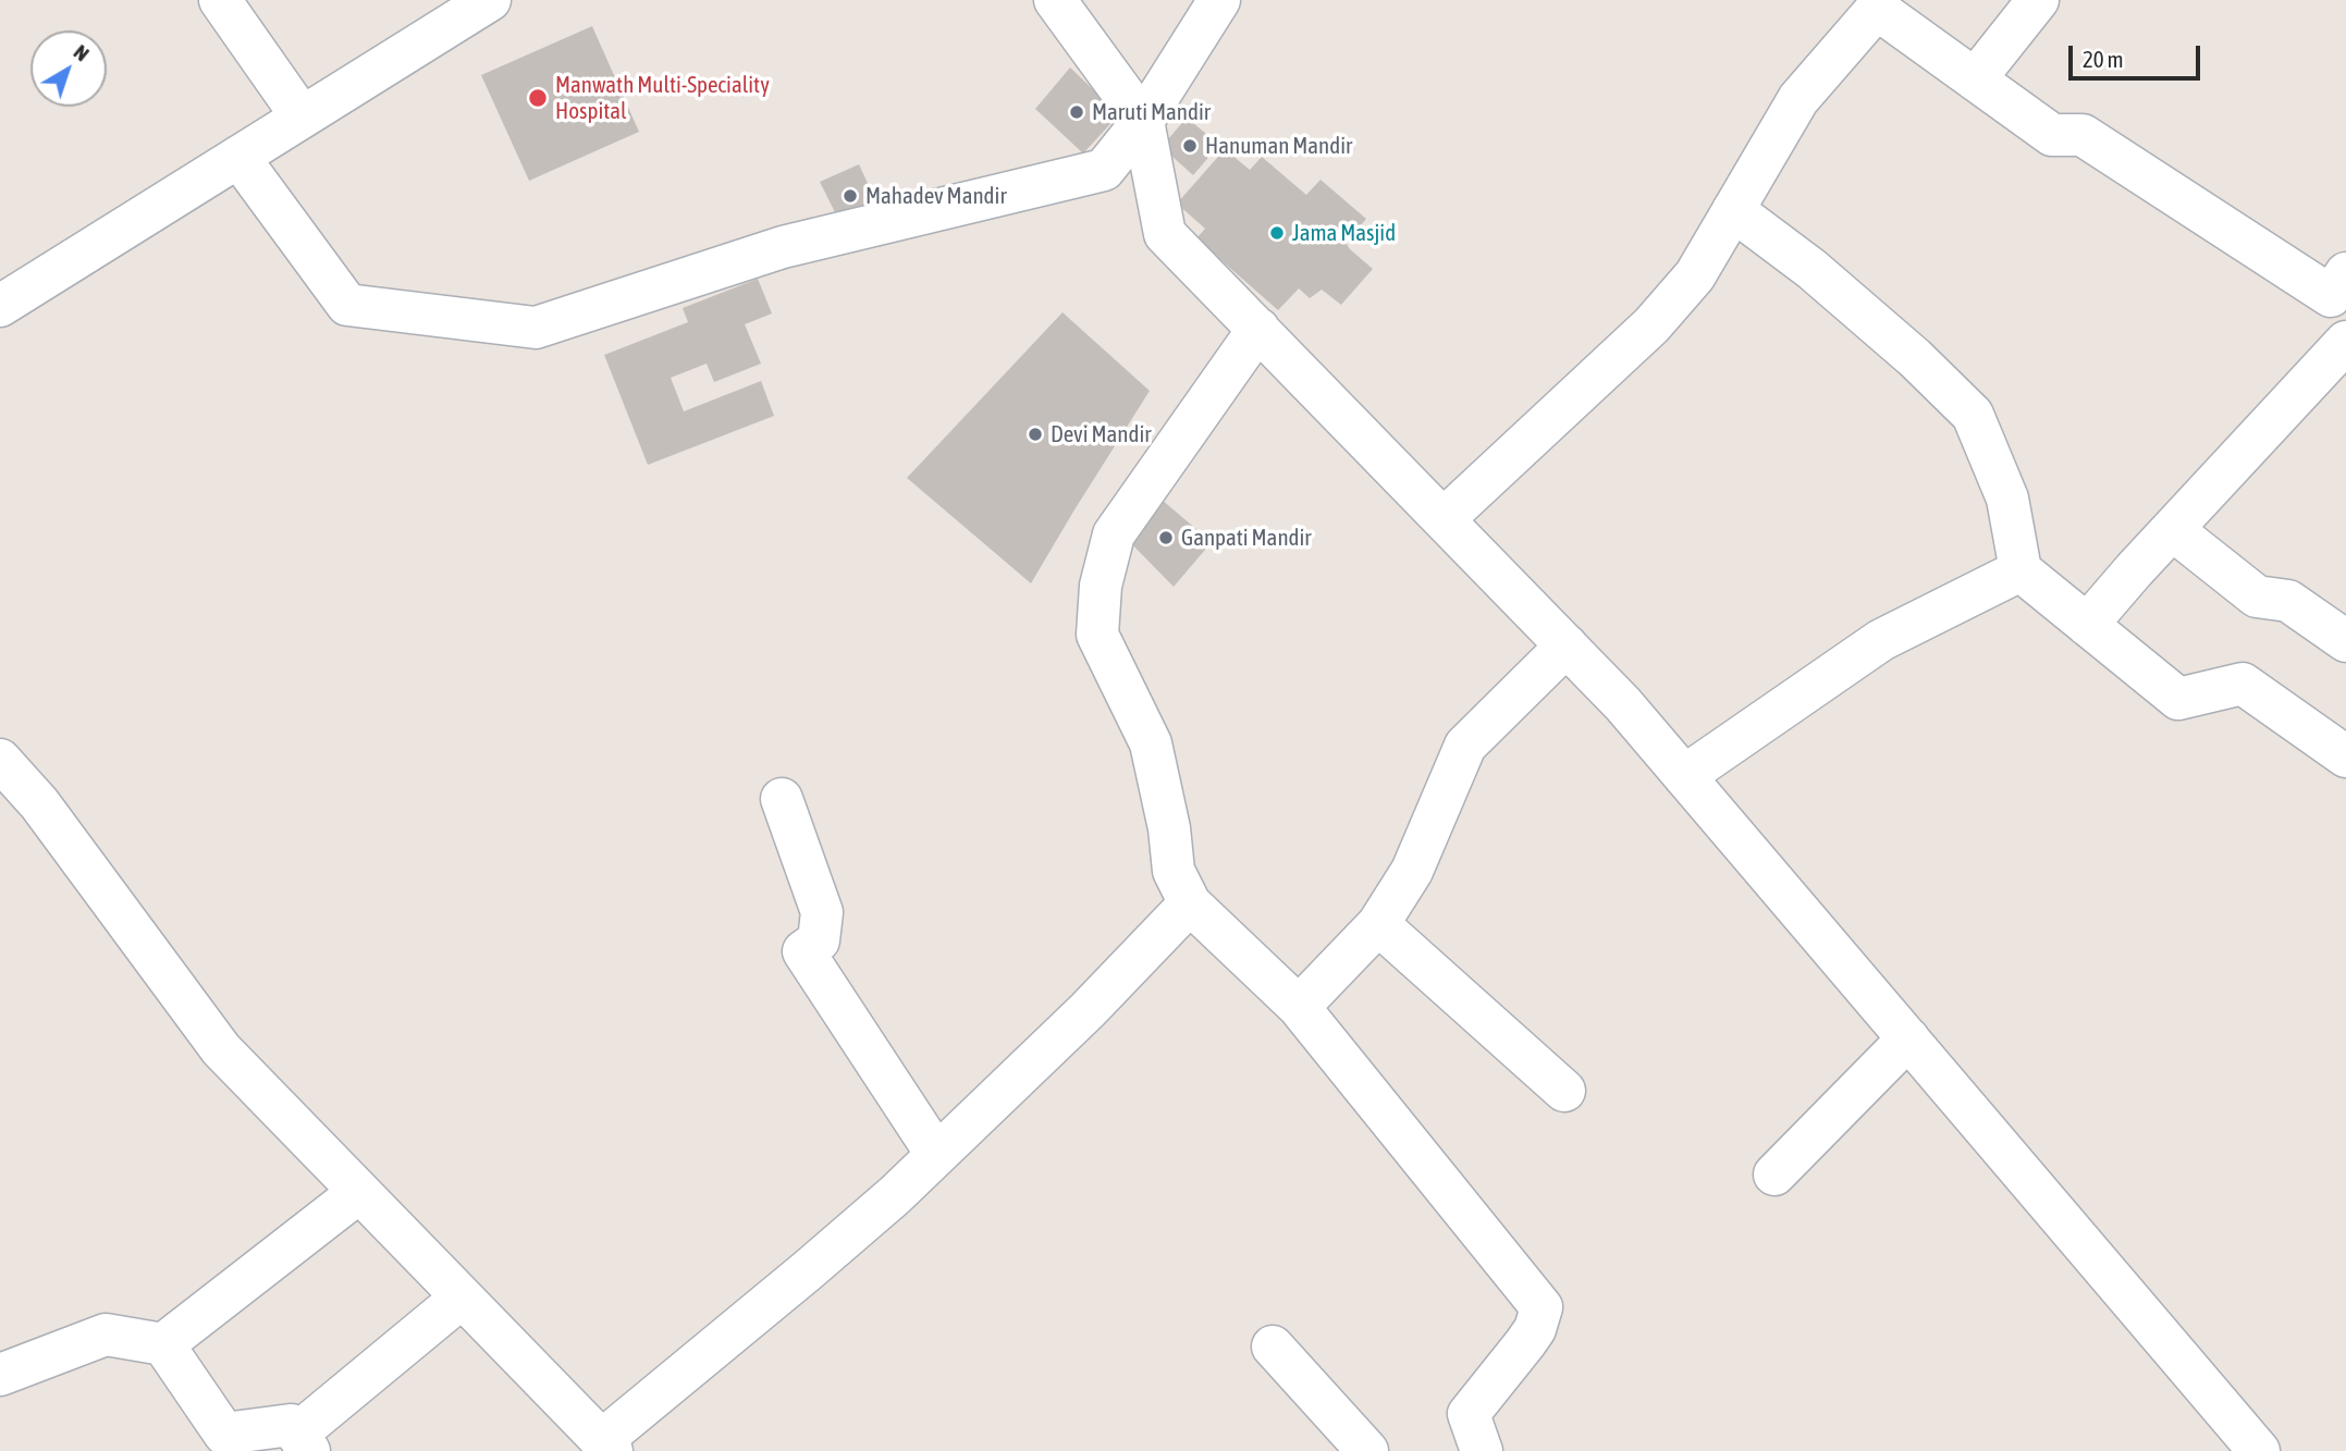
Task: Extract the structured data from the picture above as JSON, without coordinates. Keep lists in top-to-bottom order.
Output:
{
  "places": [
    "Manwath Multi-Speciality Hospital",
    "Maruti Mandir",
    "Hanuman Mandir",
    "Mahadev Mandir",
    "Jama Masjid",
    "Devi Mandir",
    "Ganpati Mandir"
  ],
  "scale_bar": "20 m",
  "north": "top right"
}
